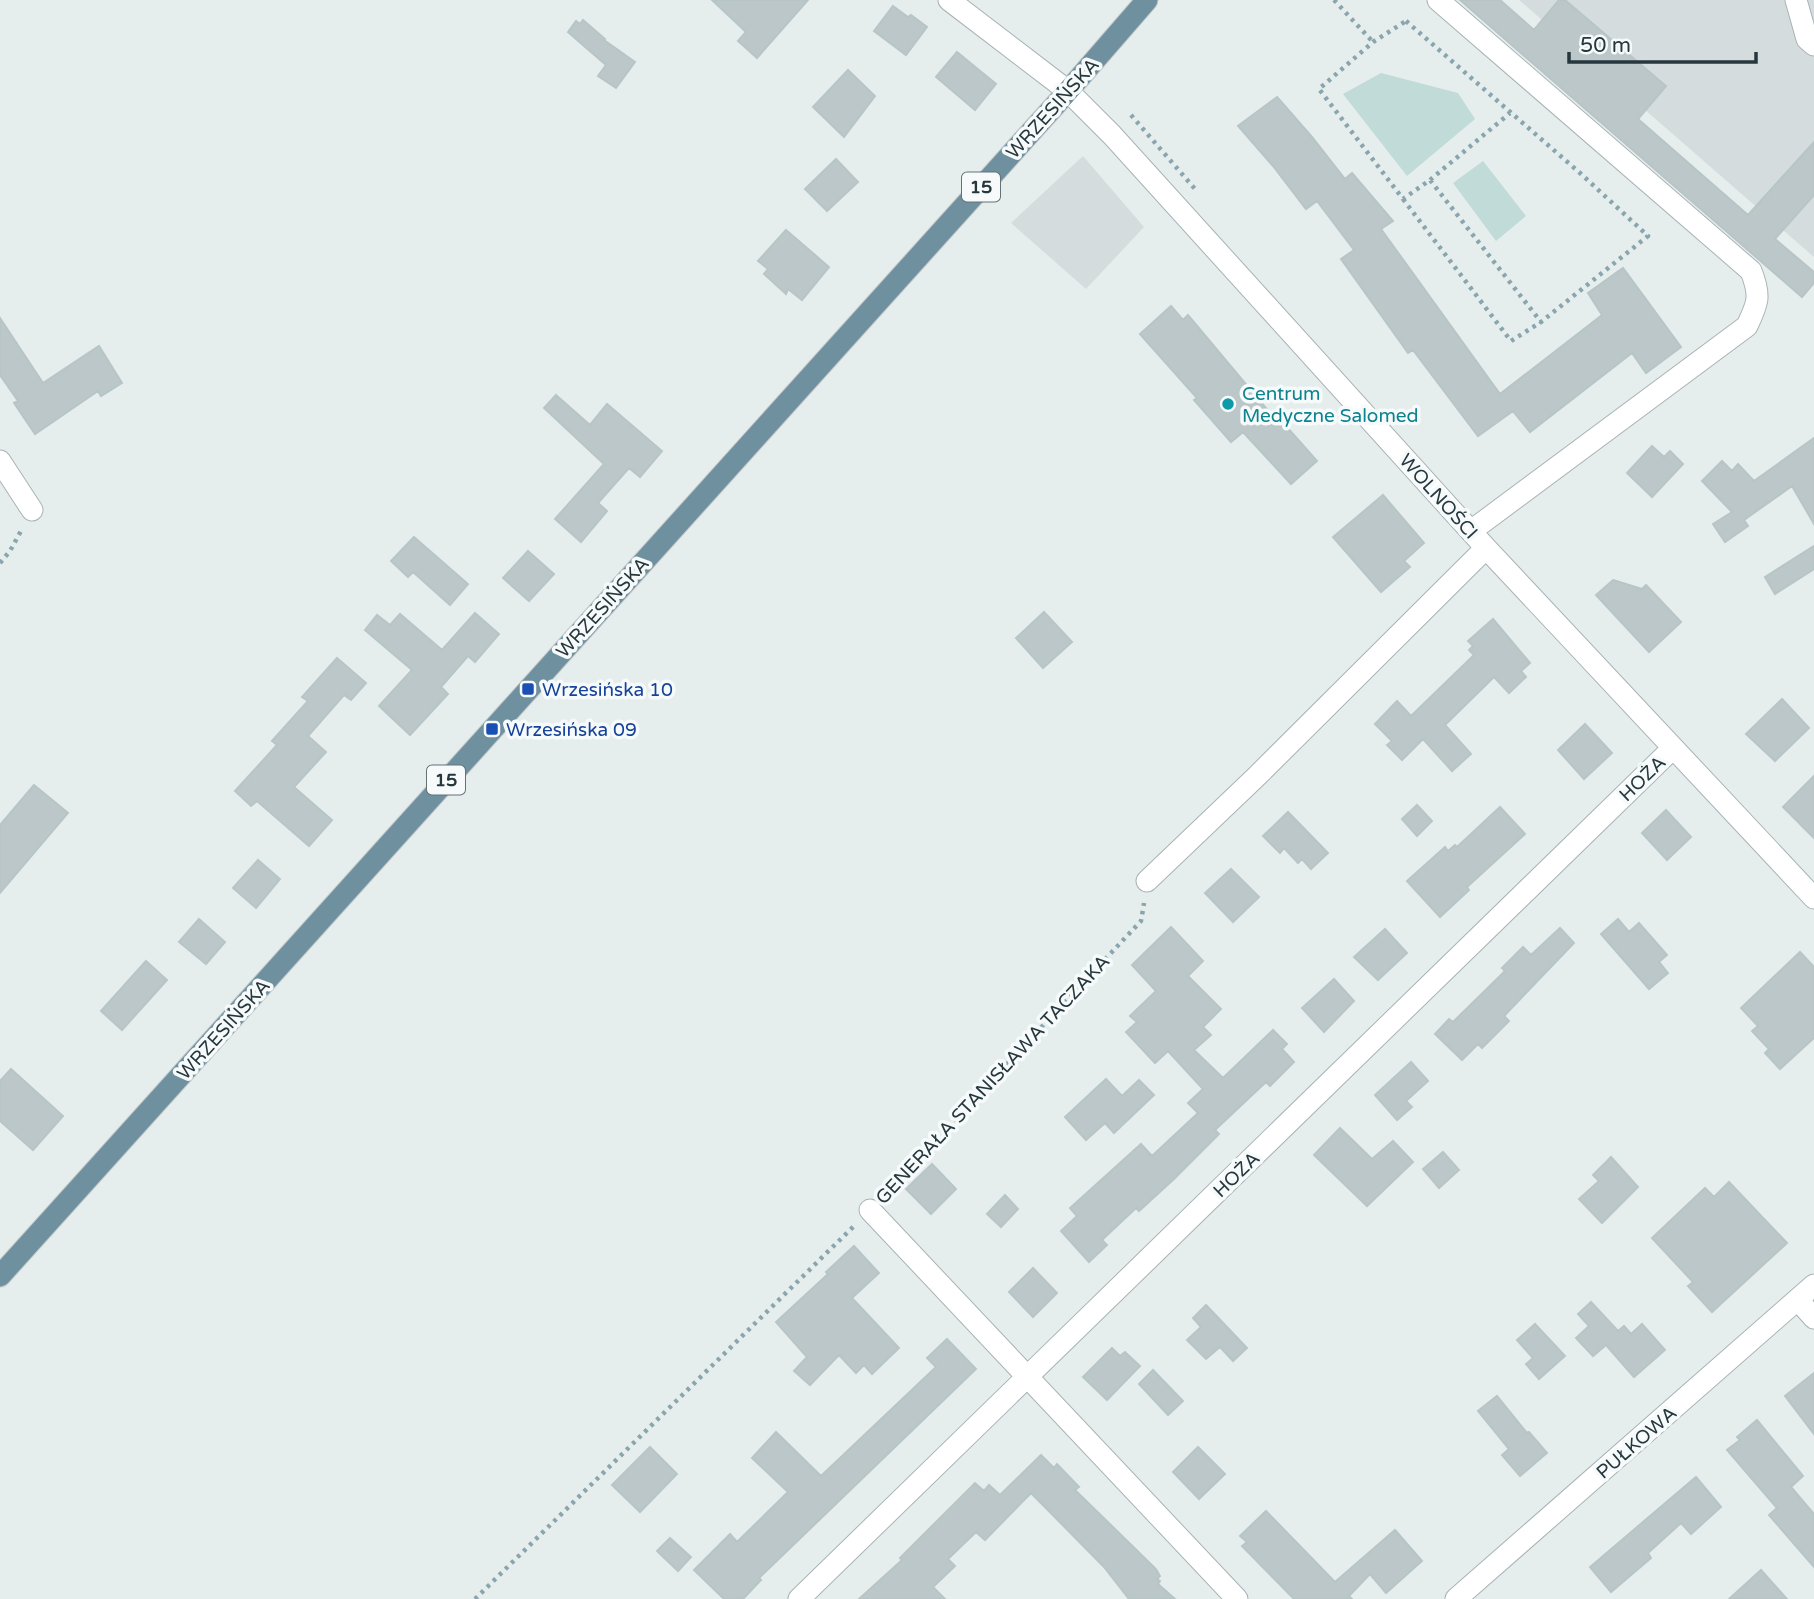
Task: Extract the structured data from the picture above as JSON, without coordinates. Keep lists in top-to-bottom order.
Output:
{
  "streets": {
    "main road": ["WRZESIŃSKA", "15"],
    "street": ["WOLNOŚCI", "HOŻA", "PUŁKOWA"],
    "path": ["GENERAŁA STANISŁAWA TACZAKA"]
  },
  "crossings": [
    ["WRZESIŃSKA", "WOLNOŚCI"],
    ["WOLNOŚCI", "HOŻA"]
  ],
  "places": {
    "other": ["Centrum Medyczne Salomed"],
    "transit": ["Wrzesińska 10", "Wrzesińska 09"]
  },
  "scale_bar": "50 m"
}
